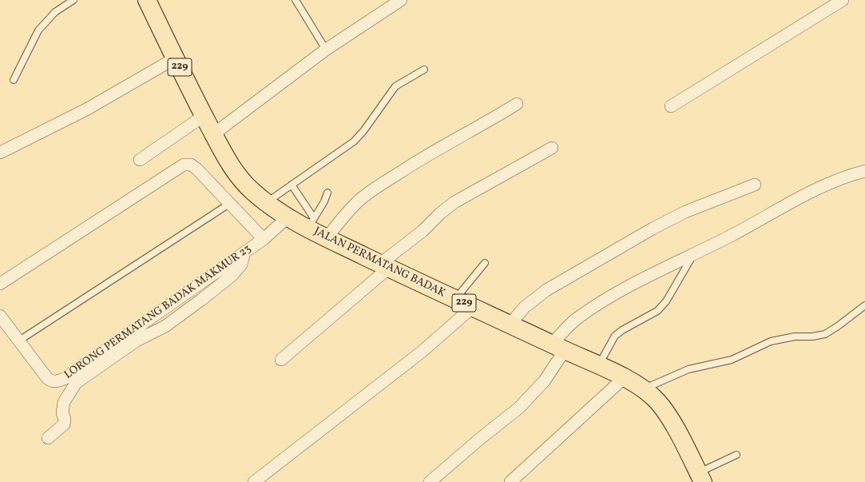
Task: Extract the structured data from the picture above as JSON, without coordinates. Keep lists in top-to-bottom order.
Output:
{
  "streets": {
    "main road": ["229", "JALAN PERMATANG BADAK"],
    "street": ["LORONG PERMATANG BADAK MAKMUR 23"]
  },
  "crossings": [
    ["JALAN PERMATANG BADAK", "LORONG PERMATANG BADAK MAKMUR 23"]
  ]
}
